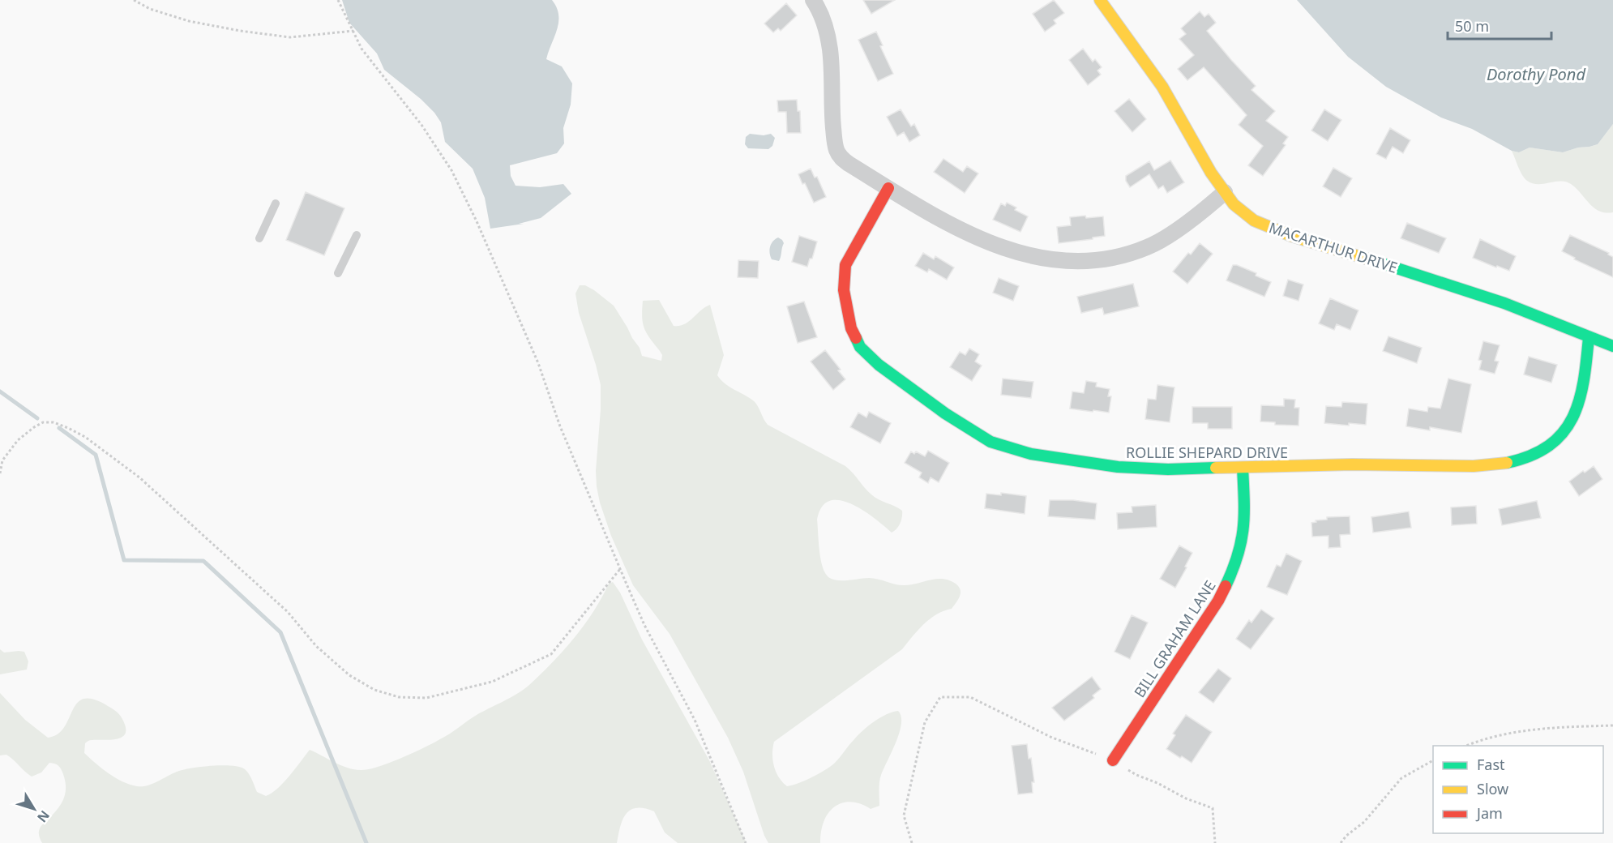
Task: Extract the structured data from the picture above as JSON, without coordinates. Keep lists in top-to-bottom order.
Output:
{
  "streets": {
    "street": ["MACARTHUR DRIVE", "ROLLIE SHEPARD DRIVE", "BILL GRAHAM LANE"]
  },
  "crossings": [
    ["MACARTHUR DRIVE", "ROLLIE SHEPARD DRIVE"],
    ["ROLLIE SHEPARD DRIVE", "BILL GRAHAM LANE"]
  ],
  "water": ["Dorothy Pond"],
  "legend": ["Fast", "Slow", "Jam"],
  "scale_bar": "50 m",
  "north": "bottom right"
}
